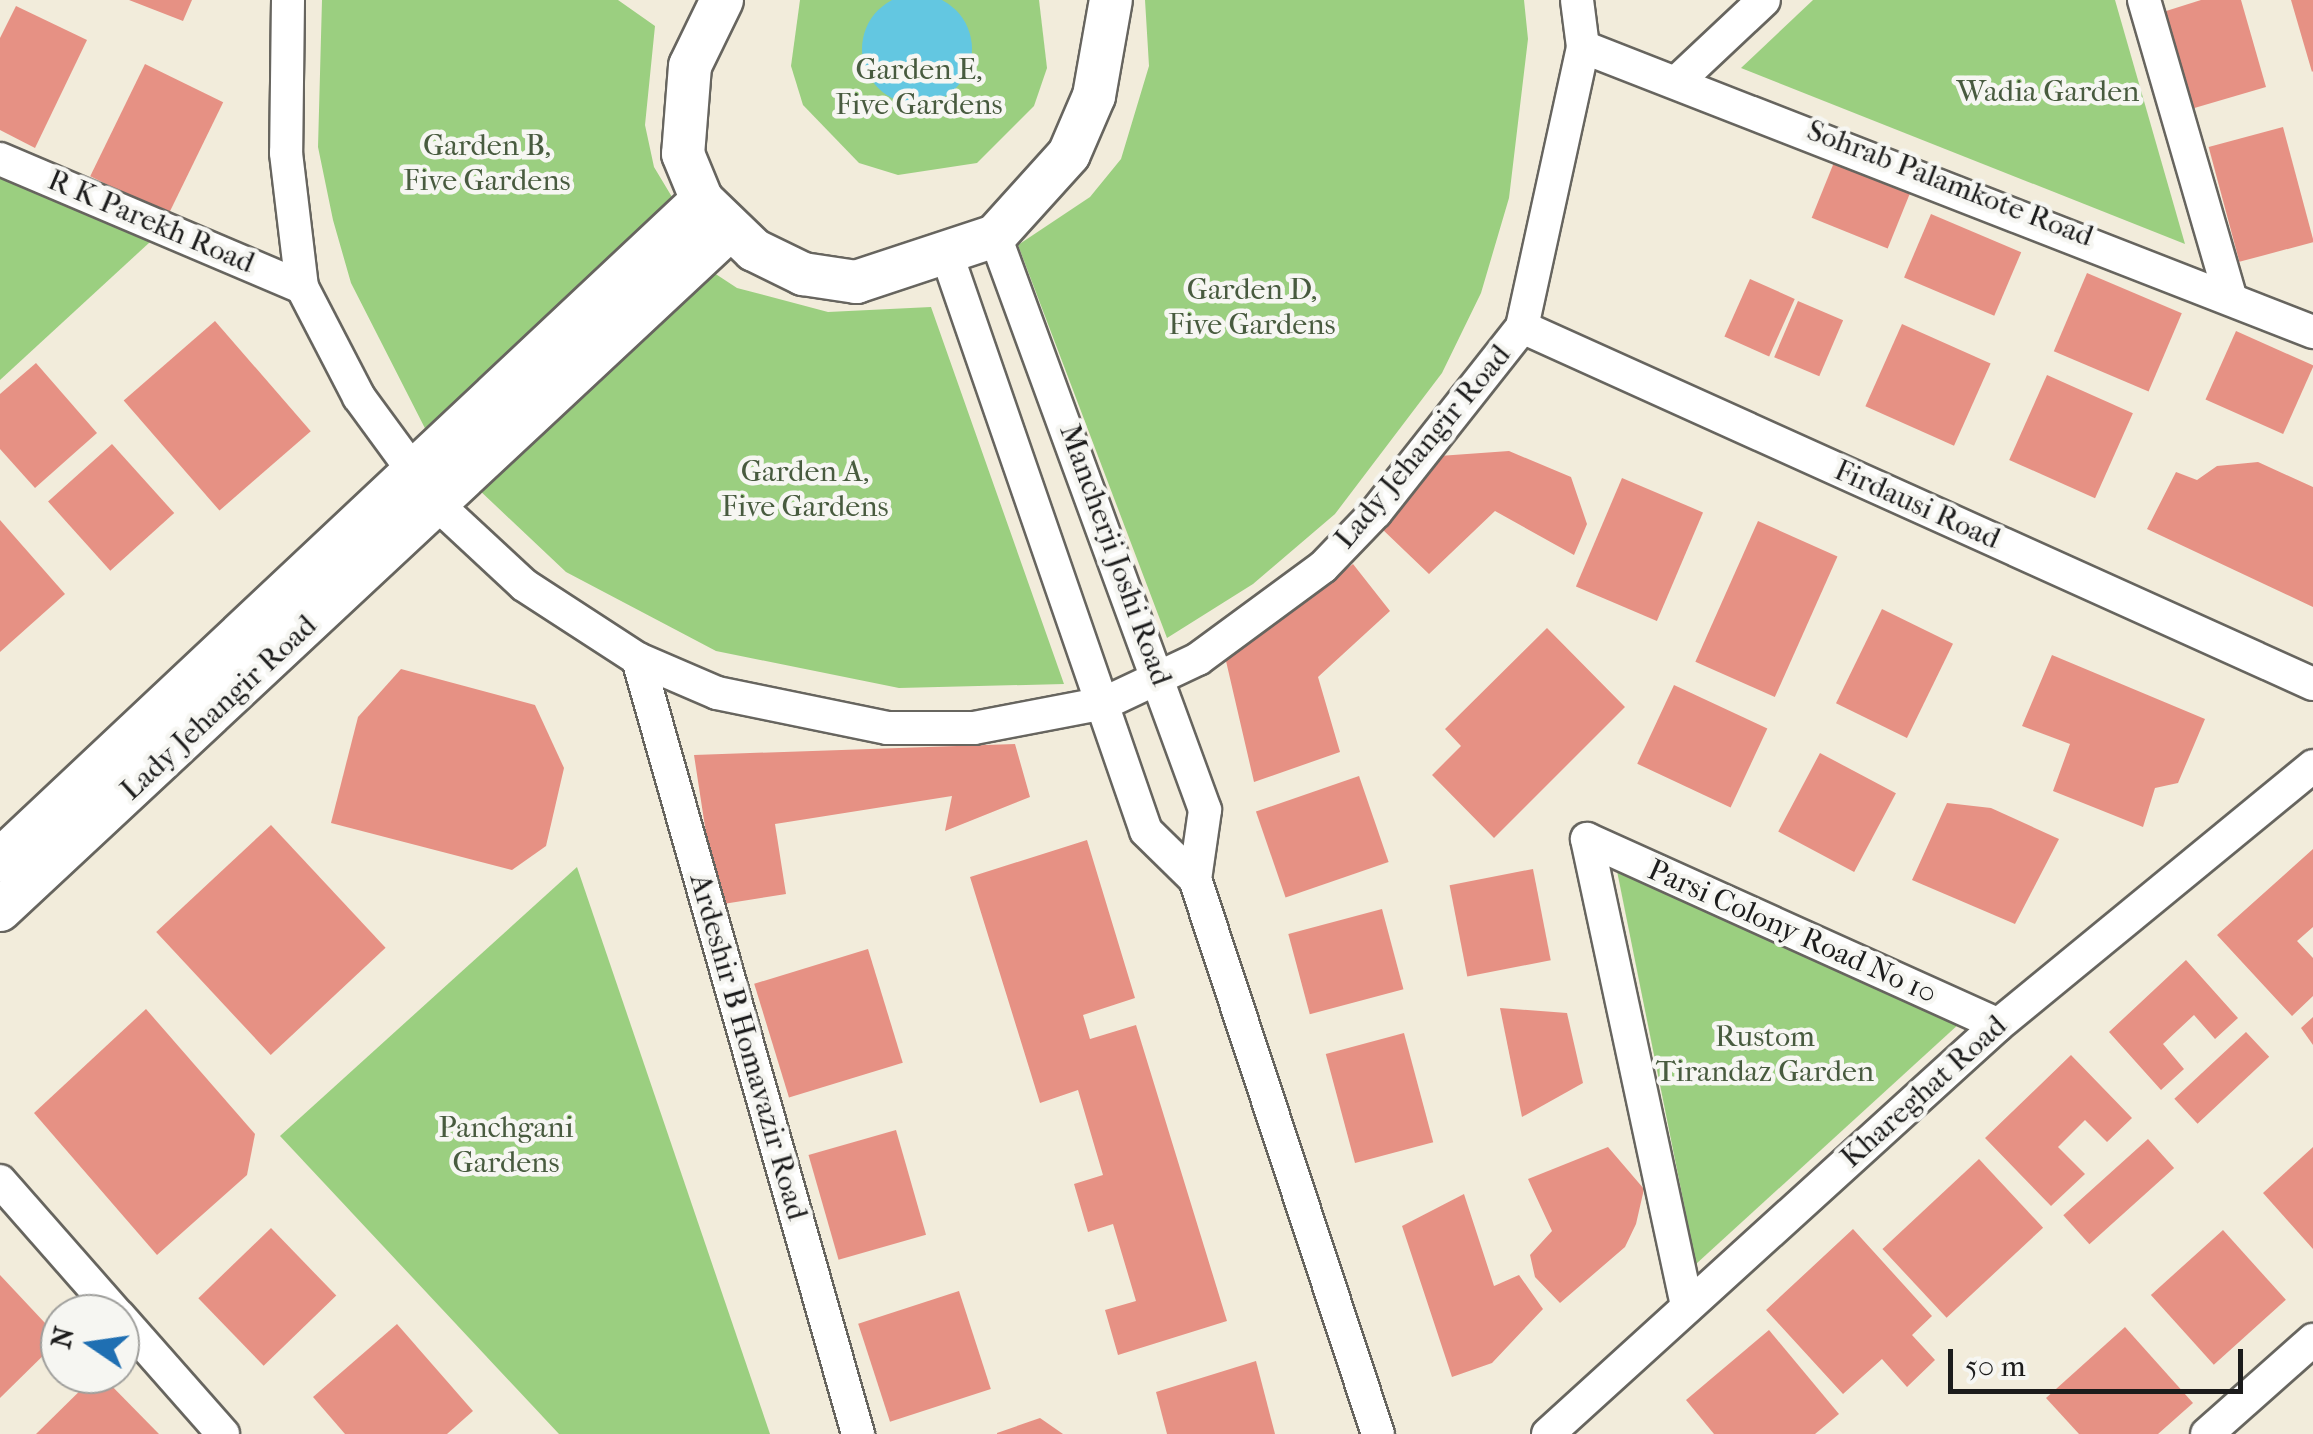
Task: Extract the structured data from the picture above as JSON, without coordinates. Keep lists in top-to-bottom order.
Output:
{
  "streets": {
    "street": [
      "Sohrab Palamkote Road",
      "R K Parekh Road",
      "Lady Jehangir Road",
      "Firdausi Road",
      "Mancherji Joshi Road",
      "Parsi Colony Road No 10",
      "Ardeshir B Homavazir Road",
      "Khareghat Road"
    ]
  },
  "crossings": [
    ["Sohrab Palamkote Road", "Lady Jehangir Road"],
    ["R K Parekh Road", "Lady Jehangir Road"],
    ["Lady Jehangir Road", "Firdausi Road"],
    ["Lady Jehangir Road", "Mancherji Joshi Road"],
    ["Lady Jehangir Road", "Ardeshir B Homavazir Road"],
    ["Parsi Colony Road No 10", "Khareghat Road"]
  ],
  "parks": [
    "Garden E, Five Gardens",
    "Wadia Garden",
    "Garden B, Five Gardens",
    "Garden D, Five Gardens",
    "Garden A, Five Gardens",
    "Rustom Tirandaz Garden",
    "Panchgani Gardens"
  ],
  "scale_bar": "50 m",
  "north": "left"
}
